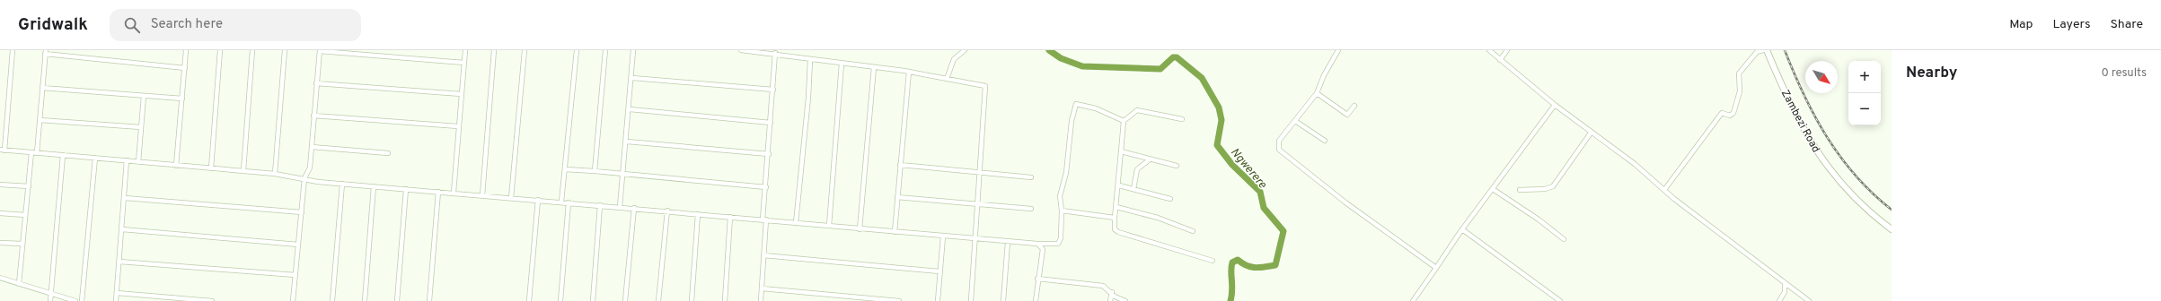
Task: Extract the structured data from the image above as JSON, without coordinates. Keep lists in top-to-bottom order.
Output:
{
  "streets": {
    "main road": ["Zambezi Road"]
  },
  "water": ["Ngwerere"],
  "north": "bottom right",
  "page": {
    "header": "Gridwalk",
    "search": "Search here",
    "nav": ["Map", "Layers", "Share"],
    "heading": ["Nearby", "0 results"],
    "map_buttons": ["+", "−"]
  }
}
